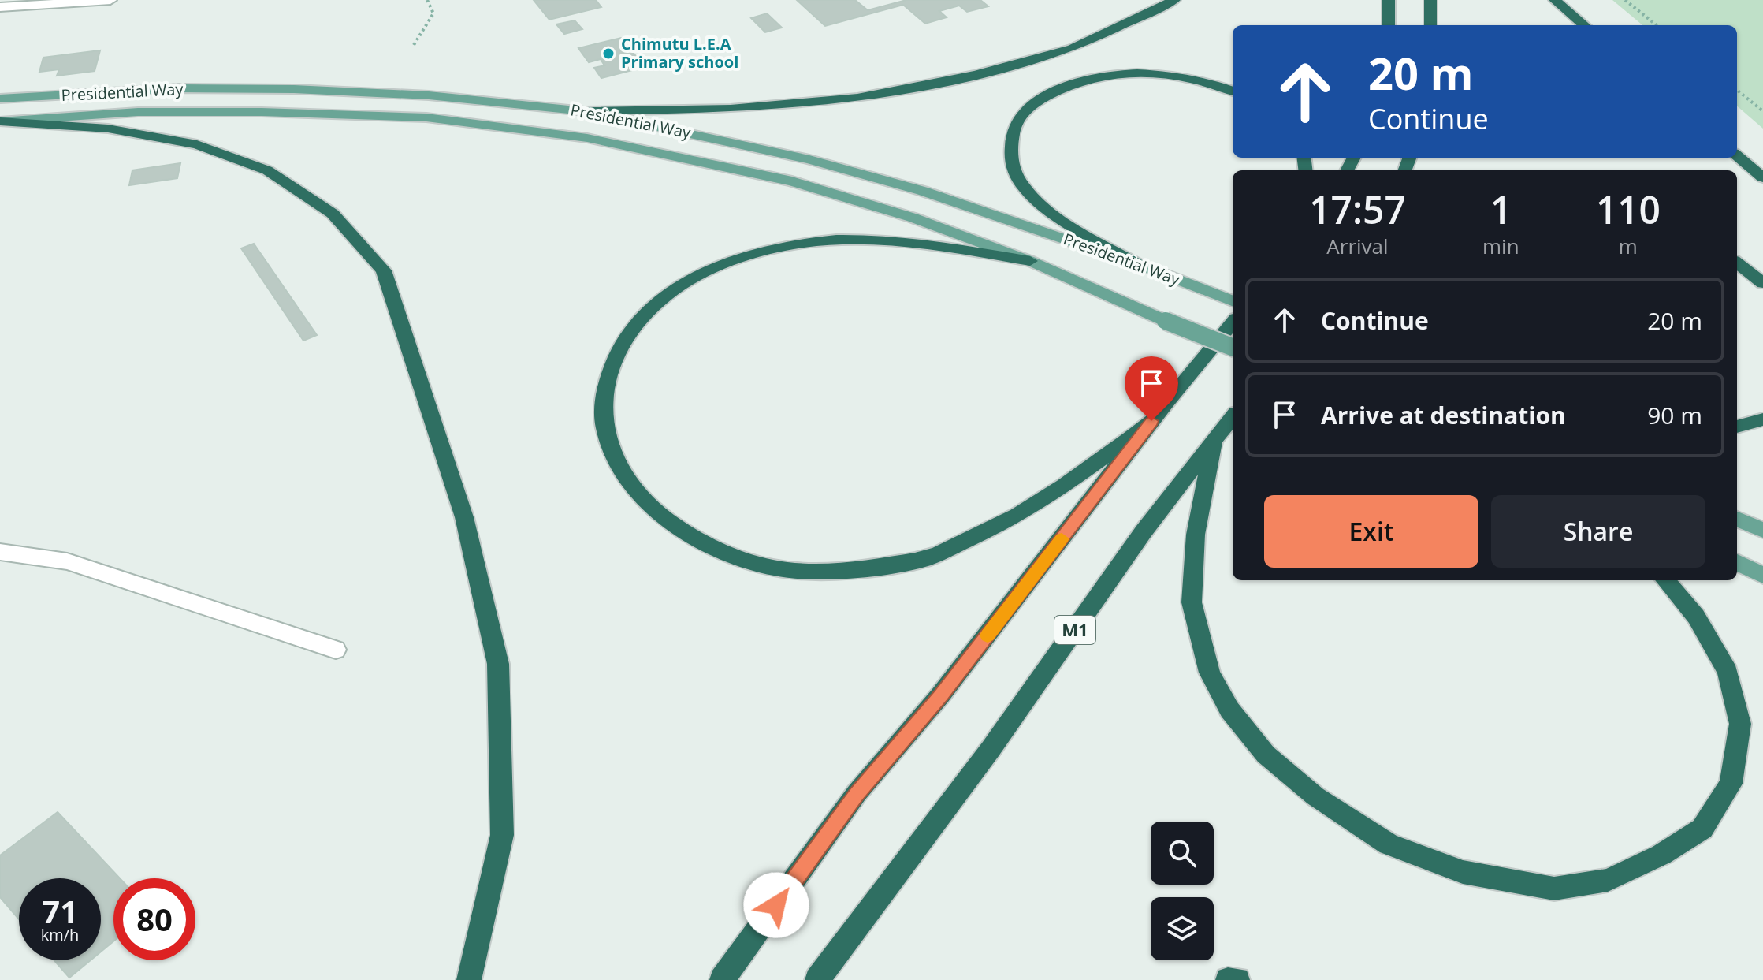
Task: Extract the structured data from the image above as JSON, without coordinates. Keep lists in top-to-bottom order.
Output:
{
  "streets": {
    "highway": ["M1"],
    "main road": ["Presidential Way"]
  },
  "places": ["Chimutu L.E.A Primary school"],
  "page": {
    "turn": ["20 m", "Continue"],
    "eta": [
      "17:57",
      "Arrival",
      "1",
      "min",
      "110",
      "m"
    ],
    "list": [
      {
        "name": "Continue",
        "value": "20 m"
      },
      {
        "name": "Arrive at destination",
        "value": "90 m"
      }
    ],
    "buttons": ["Exit", "Share"],
    "speed": "71 km/h",
    "limit": "80"
  }
}
